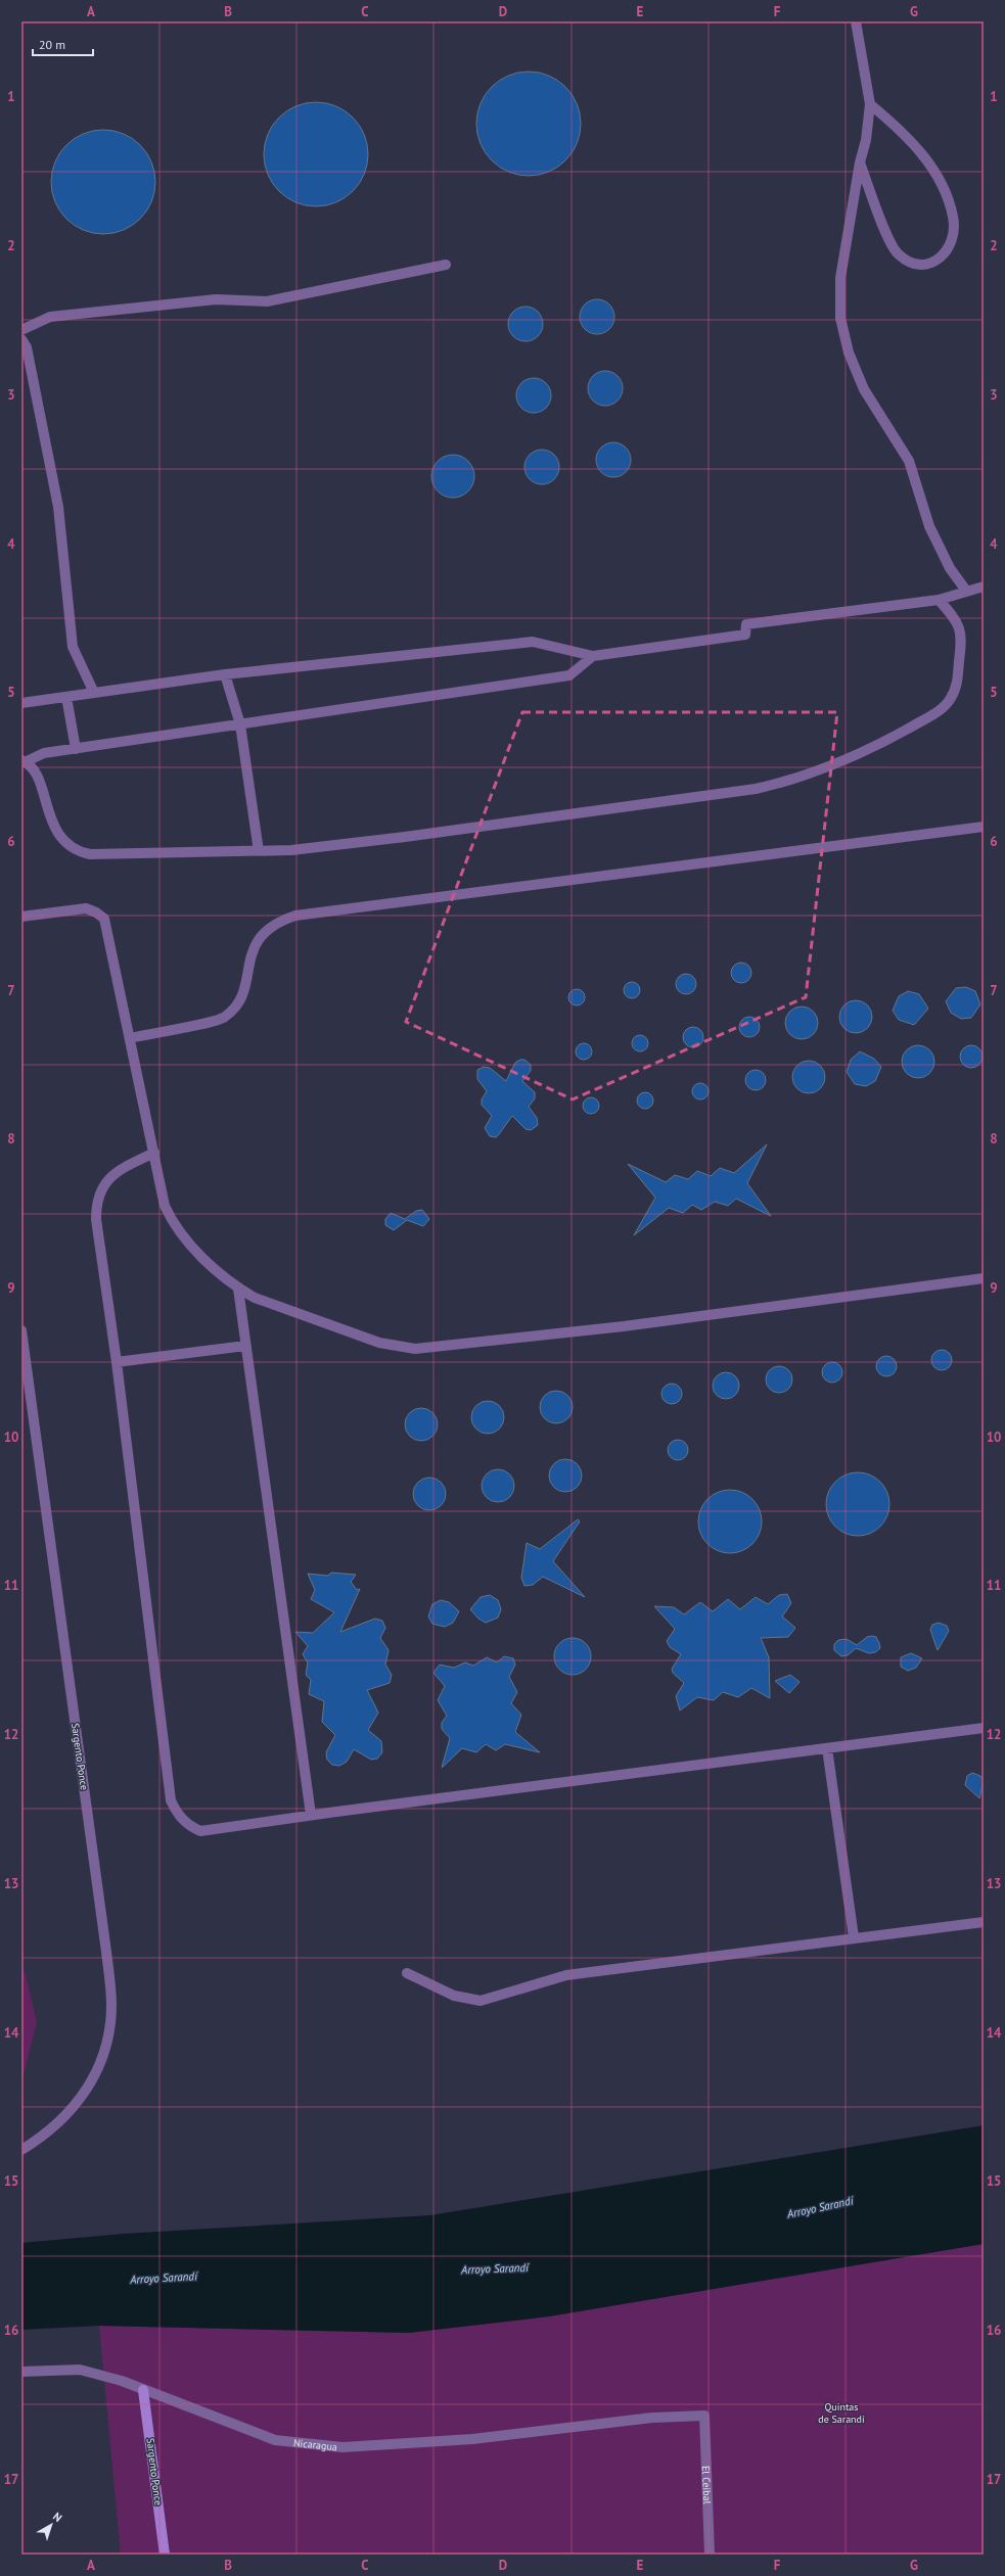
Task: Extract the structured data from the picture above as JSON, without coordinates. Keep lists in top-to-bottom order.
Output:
{
  "streets": {
    "street": ["Sargento Ponce", "Nicaragua", "El Ceibal"]
  },
  "crossings": [
    ["Sargento Ponce", "Nicaragua"],
    ["Nicaragua", "El Ceibal"]
  ],
  "water": ["Arroyo Sarandí"],
  "parks": ["Quintas de Sarandí"],
  "scale_bar": "20 m",
  "north": "top right",
  "grid": {
    "columns": [
      "A",
      "B",
      "C",
      "D",
      "E",
      "F",
      "G"
    ],
    "rows": [
      "1",
      "2",
      "3",
      "4",
      "5",
      "6",
      "7",
      "8",
      "9",
      "10",
      "11",
      "12",
      "13",
      "14",
      "15",
      "16",
      "17"
    ]
  }
}
